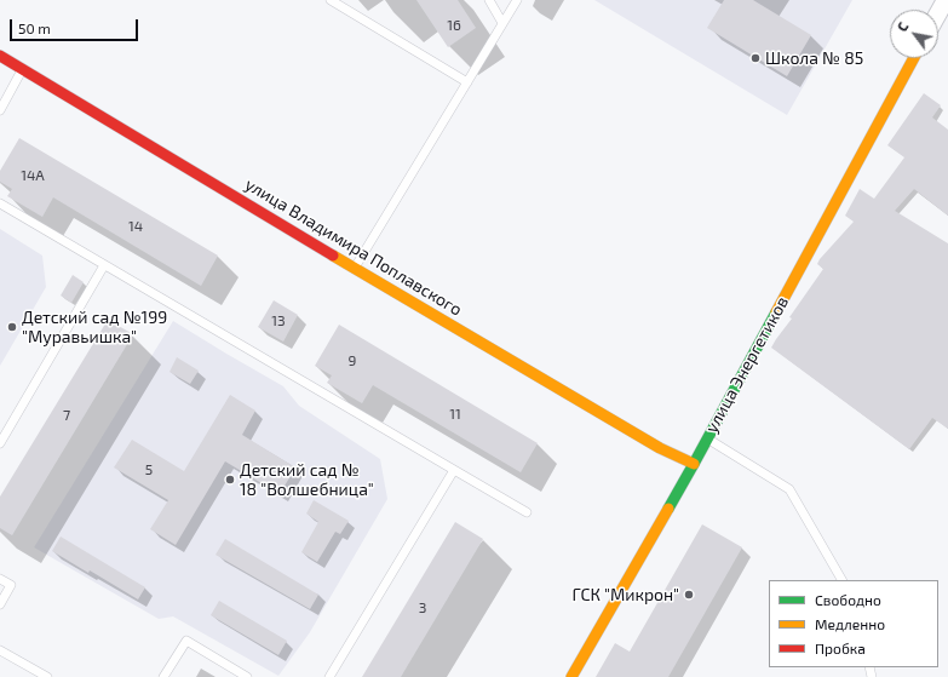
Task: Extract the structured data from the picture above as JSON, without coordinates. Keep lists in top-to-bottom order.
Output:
{
  "streets": {
    "street": ["улица Владимира Поплавского", "улица Энергетиков"]
  },
  "crossings": [
    ["улица Владимира Поплавского", "улица Энергетиков"]
  ],
  "places": [
    "Школа № 85",
    "Детский сад №199 \"Муравьишка\"",
    "Детский сад № 18 \"Волшебница\"",
    "ГСК \"Микрон\""
  ],
  "house_numbers": [
    "16",
    "14А",
    "14",
    "13",
    "9",
    "11",
    "7",
    "5",
    "3"
  ],
  "legend": ["Свободно", "Медленно", "Пробка"],
  "scale_bar": "50 m",
  "north": "top left"
}
